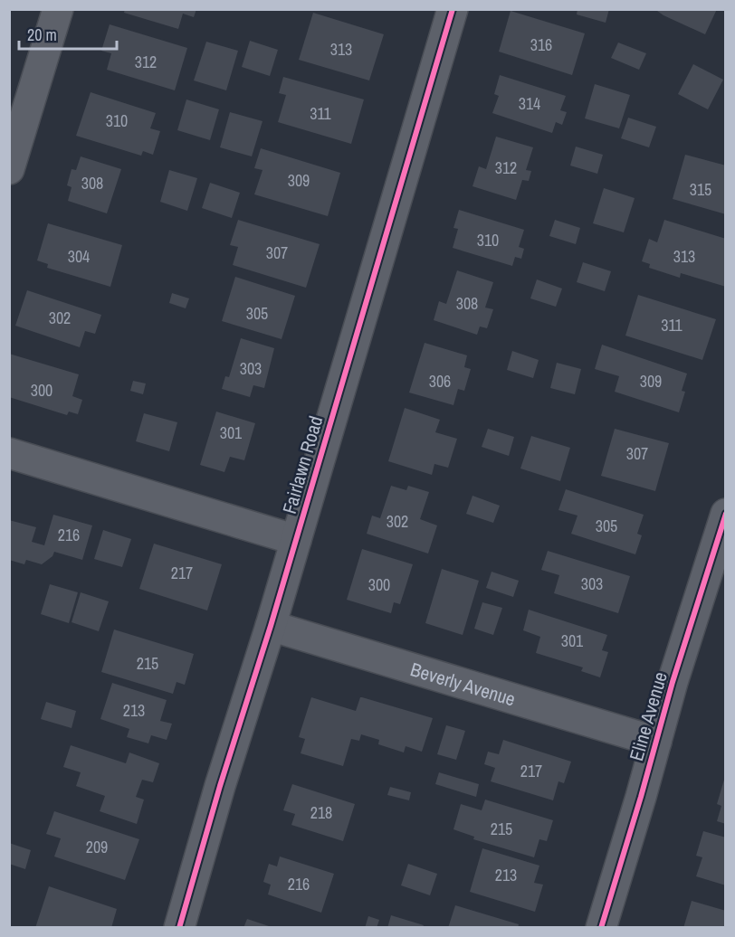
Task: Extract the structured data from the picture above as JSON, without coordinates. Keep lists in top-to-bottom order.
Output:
{
  "streets": {
    "street": ["Fairlawn Road", "Beverly Avenue", "Eline Avenue"]
  },
  "crossings": [
    ["Fairlawn Road", "Beverly Avenue"],
    ["Beverly Avenue", "Eline Avenue"]
  ],
  "house_numbers": [
    "316",
    "313",
    "312",
    "314",
    "311",
    "310",
    "312",
    "309",
    "308",
    "315",
    "310",
    "307",
    "304",
    "313",
    "308",
    "305",
    "302",
    "311",
    "303",
    "306",
    "309",
    "300",
    "301",
    "307",
    "302",
    "305",
    "216",
    "217",
    "303",
    "300",
    "301",
    "215",
    "213",
    "217",
    "218",
    "215",
    "209",
    "213",
    "216"
  ],
  "scale_bar": "20 m"
}
